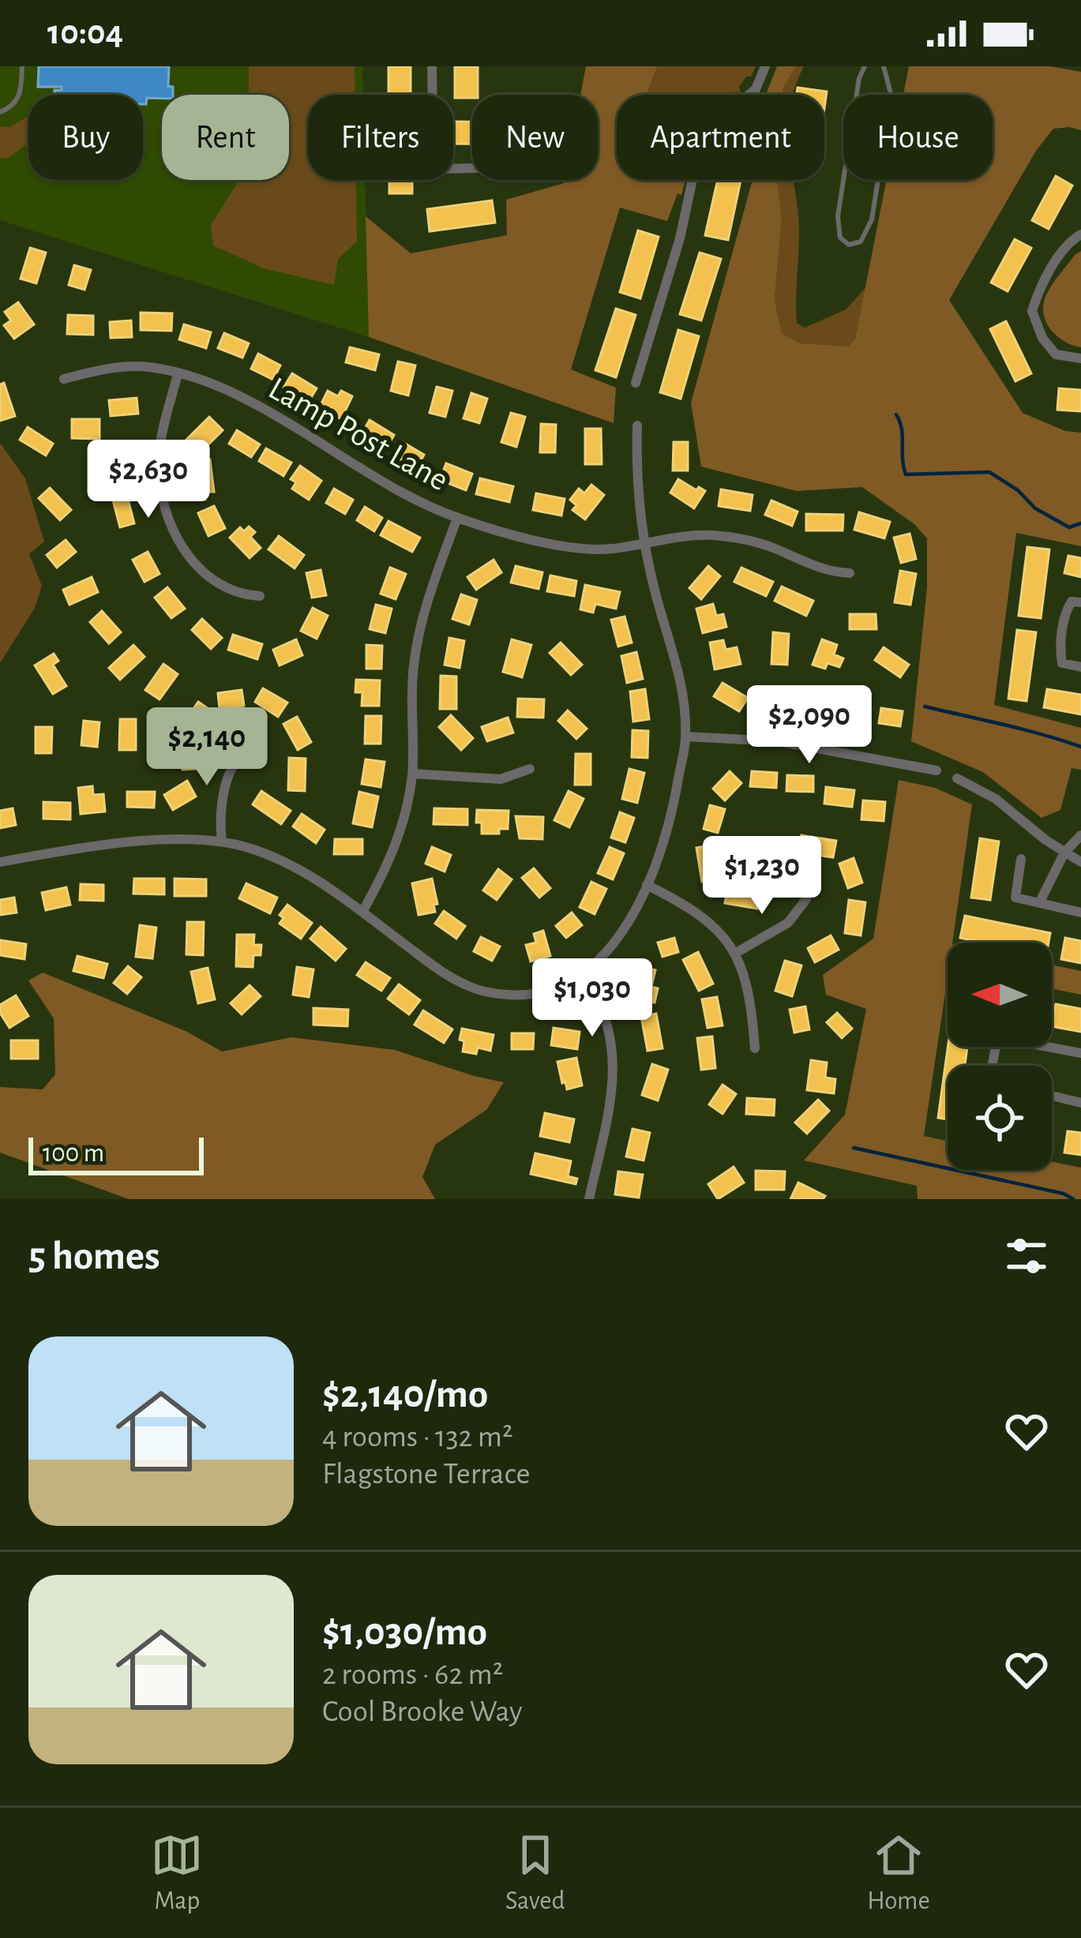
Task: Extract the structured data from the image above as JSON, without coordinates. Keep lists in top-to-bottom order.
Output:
{
  "streets": {
    "street": ["Lamp Post Lane"]
  },
  "scale_bar": "100 m",
  "north": "left",
  "page": {
    "status": "10:04",
    "chip": [
      "Buy",
      "Rent",
      "Filters",
      "New",
      "Apartment",
      "House"
    ],
    "price": [
      "$2,630",
      "$2,090",
      "$2,140",
      "$1,230",
      "$1,030"
    ],
    "scale": "100 m",
    "heading": "5 homes",
    "list": [
      {
        "name": "$2,140/mo",
        "note": "4 rooms · 132 m² · Flagstone Terrace"
      },
      {
        "name": "$1,030/mo",
        "note": "2 rooms · 62 m² · Cool Brooke Way"
      }
    ],
    "tabs": ["Map", "Saved", "Home"]
  }
}
